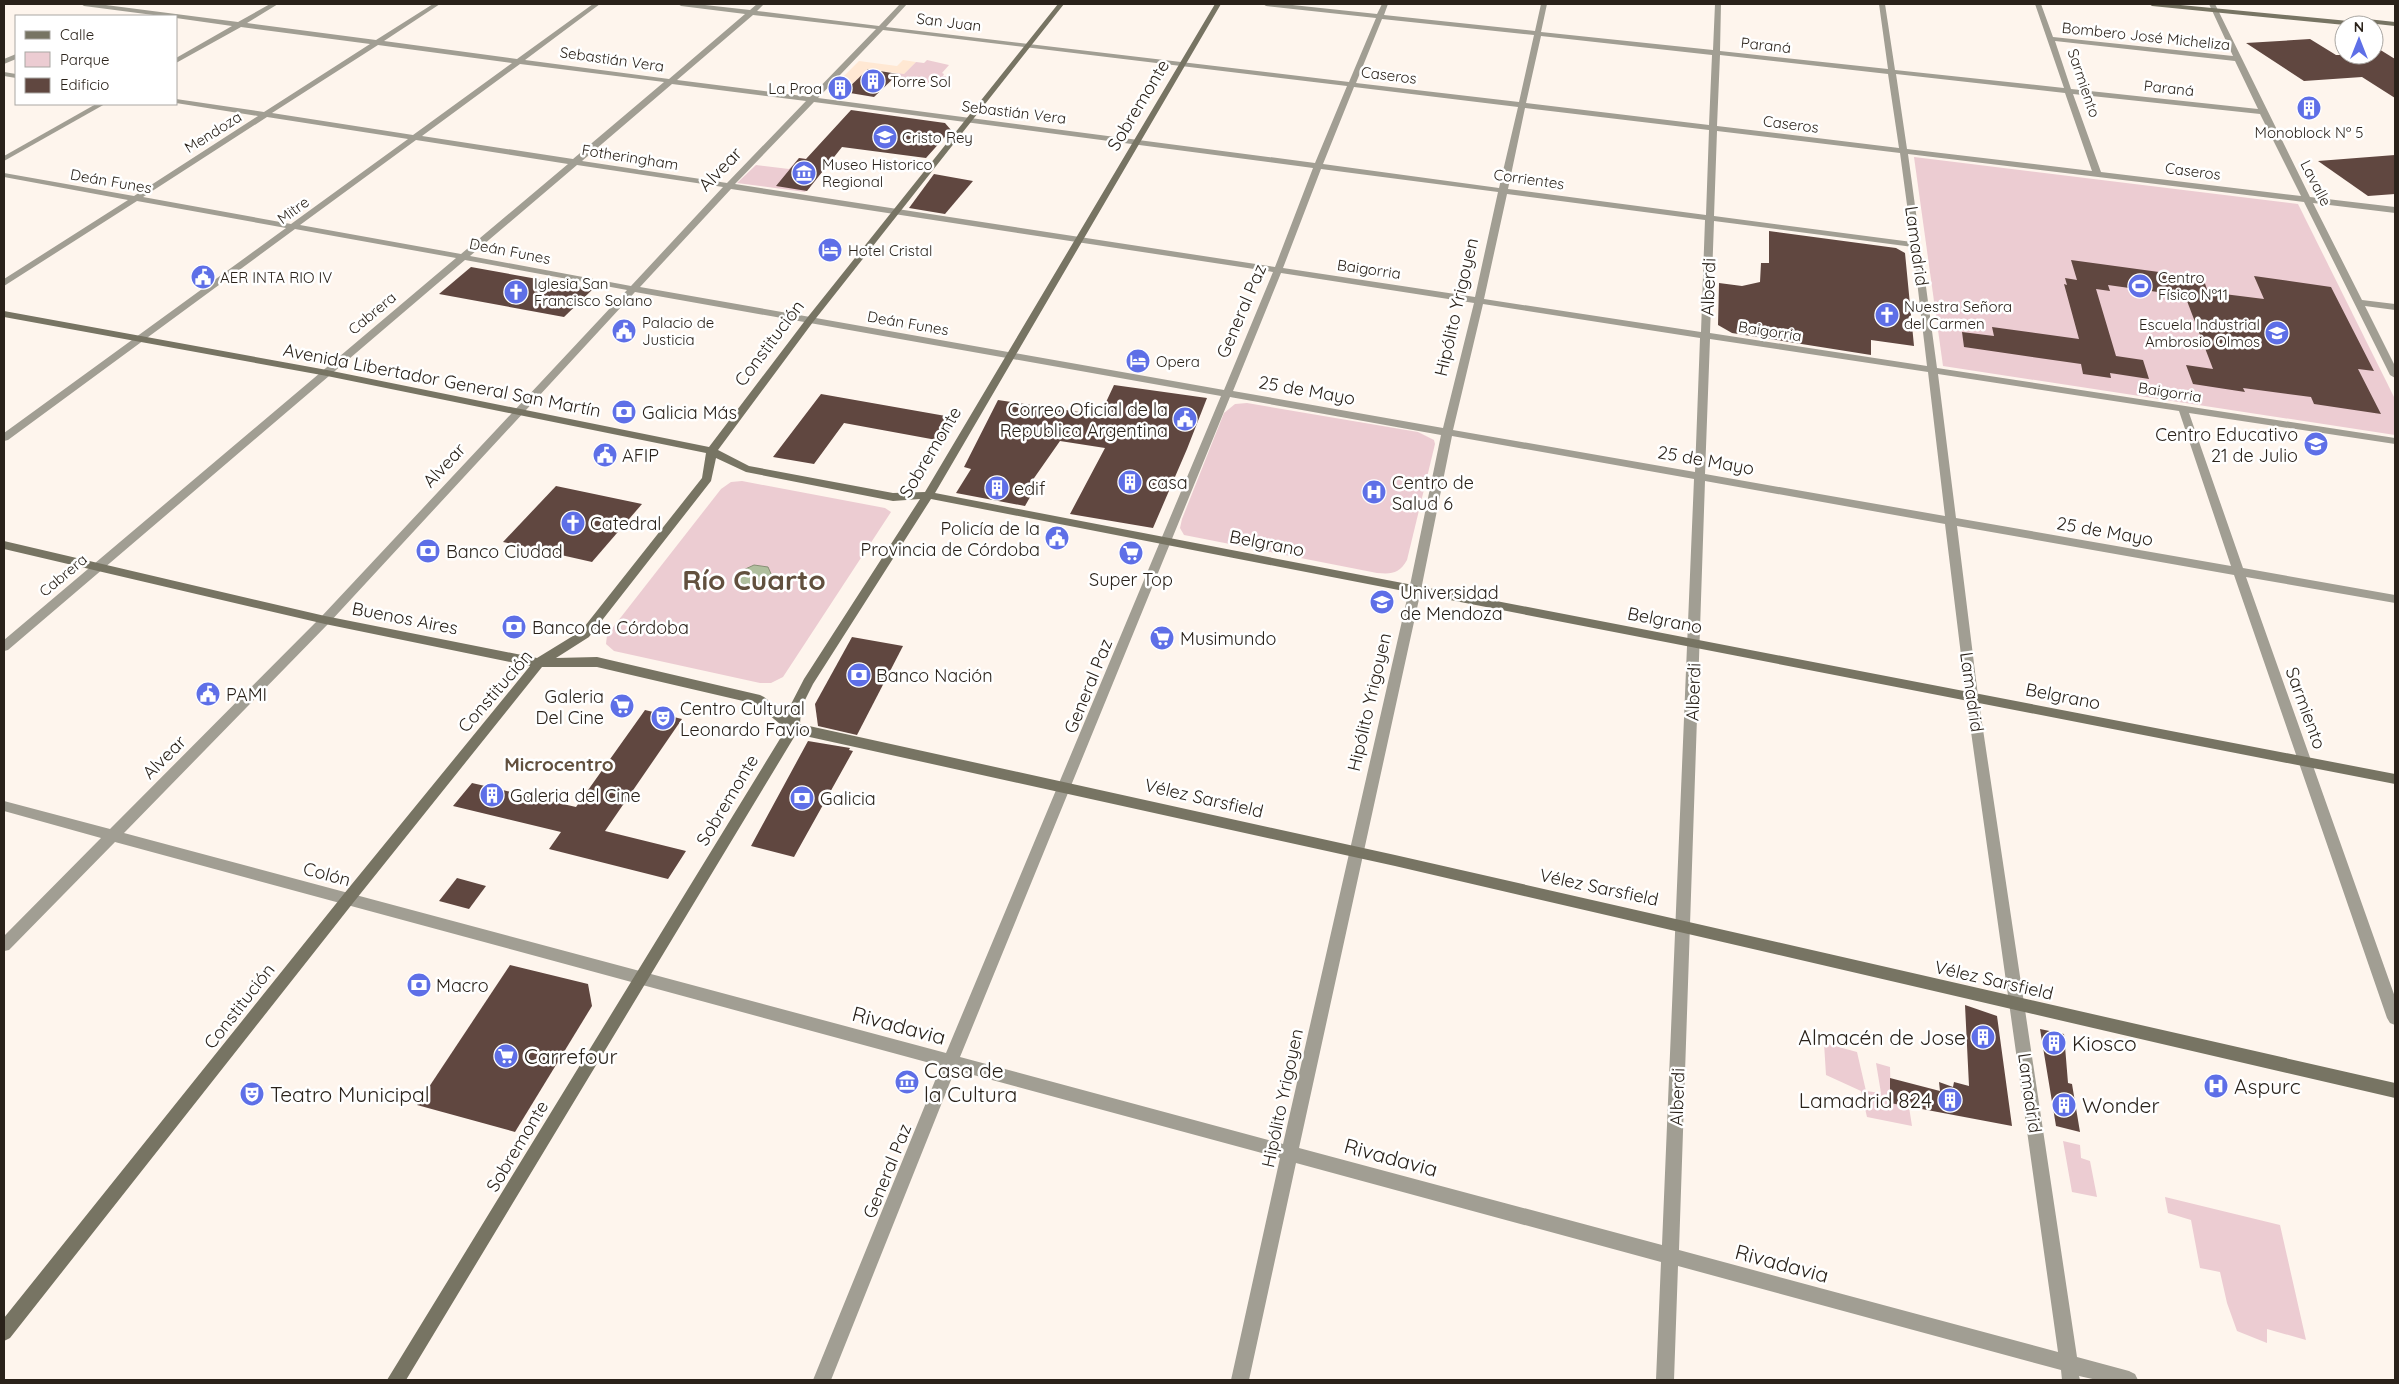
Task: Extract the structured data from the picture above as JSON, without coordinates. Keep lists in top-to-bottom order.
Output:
{
  "streets": {
    "main road": [
      "Sobremonte",
      "Constitución",
      "Avenida Libertador General San Martín",
      "Belgrano",
      "Buenos Aires",
      "Vélez Sarsfield"
    ],
    "street": [
      "San Juan",
      "Bombero José Micheliza",
      "Paraná",
      "Sebastián Vera",
      "Caseros",
      "Sarmiento",
      "Mendoza",
      "Fotheringham",
      "Alvear",
      "Corrientes",
      "Deán Funes",
      "Lavalle",
      "Mitre",
      "Lamadrid",
      "Baigorria",
      "Alberdi",
      "Hipólito Yrigoyen",
      "General Paz",
      "Cabrera",
      "25 de Mayo",
      "Colón",
      "Rivadavia"
    ]
  },
  "crossings": [
    ["San Juan", "Caseros"],
    ["San Juan", "Sobremonte"],
    ["San Juan", "Alvear"],
    ["San Juan", "Cabrera"],
    ["San Juan", "Constitución"],
    ["Bombero José Micheliza", "Sarmiento"],
    ["Bombero José Micheliza", "Lavalle"],
    ["Paraná", "Sarmiento"],
    ["Paraná", "Lavalle"],
    ["Paraná", "Lamadrid"],
    ["Paraná", "Alberdi"],
    ["Paraná", "Hipólito Yrigoyen"],
    ["Paraná", "General Paz"],
    ["Sebastián Vera", "Sobremonte"],
    ["Sebastián Vera", "Mendoza"],
    ["Sebastián Vera", "Alvear"],
    ["Sebastián Vera", "Corrientes"],
    ["Sebastián Vera", "Mitre"],
    ["Sebastián Vera", "Cabrera"],
    ["Sebastián Vera", "Constitución"],
    ["Caseros", "Sarmiento"],
    ["Caseros", "Sobremonte"],
    ["Caseros", "Lavalle"],
    ["Caseros", "Lamadrid"],
    ["Caseros", "Alberdi"],
    ["Caseros", "Hipólito Yrigoyen"],
    ["Caseros", "General Paz"],
    ["Sarmiento", "Baigorria"],
    ["Sarmiento", "25 de Mayo"],
    ["Sarmiento", "Belgrano"],
    ["Sobremonte", "Fotheringham"],
    ["Sobremonte", "Corrientes"],
    ["Sobremonte", "Deán Funes"],
    ["Sobremonte", "Baigorria"],
    ["Sobremonte", "Avenida Libertador General San Martín"],
    ["Sobremonte", "25 de Mayo"],
    ["Sobremonte", "Belgrano"],
    ["Sobremonte", "Buenos Aires"],
    ["Sobremonte", "Vélez Sarsfield"],
    ["Sobremonte", "Colón"],
    ["Sobremonte", "Rivadavia"],
    ["Mendoza", "Fotheringham"],
    ["Mendoza", "Deán Funes"],
    ["Fotheringham", "Alvear"],
    ["Fotheringham", "Mitre"],
    ["Fotheringham", "Baigorria"],
    ["Fotheringham", "Cabrera"],
    ["Fotheringham", "Constitución"],
    ["Alvear", "Deán Funes"],
    ["Alvear", "Avenida Libertador General San Martín"],
    ["Alvear", "Buenos Aires"],
    ["Alvear", "Colón"],
    ["Corrientes", "Lamadrid"],
    ["Corrientes", "Alberdi"],
    ["Corrientes", "Hipólito Yrigoyen"],
    ["Corrientes", "General Paz"],
    ["Deán Funes", "Mitre"],
    ["Deán Funes", "Cabrera"],
    ["Deán Funes", "Constitución"],
    ["Deán Funes", "25 de Mayo"],
    ["Mitre", "Avenida Libertador General San Martín"],
    ["Lamadrid", "Baigorria"],
    ["Lamadrid", "25 de Mayo"],
    ["Lamadrid", "Belgrano"],
    ["Lamadrid", "Vélez Sarsfield"],
    ["Lamadrid", "Rivadavia"],
    ["Baigorria", "Alberdi"],
    ["Baigorria", "Hipólito Yrigoyen"],
    ["Baigorria", "General Paz"],
    ["Alberdi", "25 de Mayo"],
    ["Alberdi", "Belgrano"],
    ["Alberdi", "Vélez Sarsfield"],
    ["Alberdi", "Rivadavia"],
    ["Hipólito Yrigoyen", "25 de Mayo"],
    ["Hipólito Yrigoyen", "Belgrano"],
    ["Hipólito Yrigoyen", "Vélez Sarsfield"],
    ["Hipólito Yrigoyen", "Rivadavia"],
    ["General Paz", "25 de Mayo"],
    ["General Paz", "Belgrano"],
    ["General Paz", "Vélez Sarsfield"],
    ["General Paz", "Rivadavia"],
    ["Cabrera", "Avenida Libertador General San Martín"],
    ["Cabrera", "Buenos Aires"],
    ["Constitución", "Avenida Libertador General San Martín"],
    ["Constitución", "Buenos Aires"],
    ["Constitución", "Colón"],
    ["Avenida Libertador General San Martín", "Belgrano"],
    ["Buenos Aires", "Vélez Sarsfield"],
    ["Colón", "Rivadavia"]
  ],
  "districts": ["Río Cuarto", "Microcentro"],
  "places": {
    "building": [
      "Torre Sol",
      "La Proa",
      "Monoblock Nº 5",
      "casa",
      "edif",
      "Galeria del Cine",
      "Almacén de Jose",
      "Kiosco",
      "Lamadrid 824",
      "Wonder"
    ],
    "school or university": [
      "Cristo Rey",
      "Escuela Industrial Ambrosio Olmos",
      "Centro Educativo 21 de Julio",
      "Universidad de Mendoza"
    ],
    "museum": ["Museo Historico Regional", "Casa de la Cultura"],
    "hotel": ["Hotel Cristal", "Opera"],
    "public building": [
      "AER INTA RIO IV",
      "Palacio de Justicia",
      "Correo Oficial de la Republica Argentina",
      "AFIP",
      "Policía de la Provincia de Córdoba",
      "PAMI"
    ],
    "sports": ["Centro Físico Nº11"],
    "church": ["Iglesia San Francisco Solano", "Nuestra Señora del Carmen", "Catedral"],
    "bank": [
      "Galicia Más",
      "Banco Ciudad",
      "Banco de Córdoba",
      "Banco Nación",
      "Galicia",
      "Macro"
    ],
    "hospital": ["Centro de Salud 6", "Aspurc"],
    "supermarket": [
      "Super Top",
      "Musimundo",
      "Galeria Del Cine",
      "Carrefour"
    ],
    "theatre": ["Centro Cultural Leonardo Favio", "Teatro Municipal"]
  },
  "legend": ["Calle", "Parque", "Edificio"],
  "north": "top"
}
